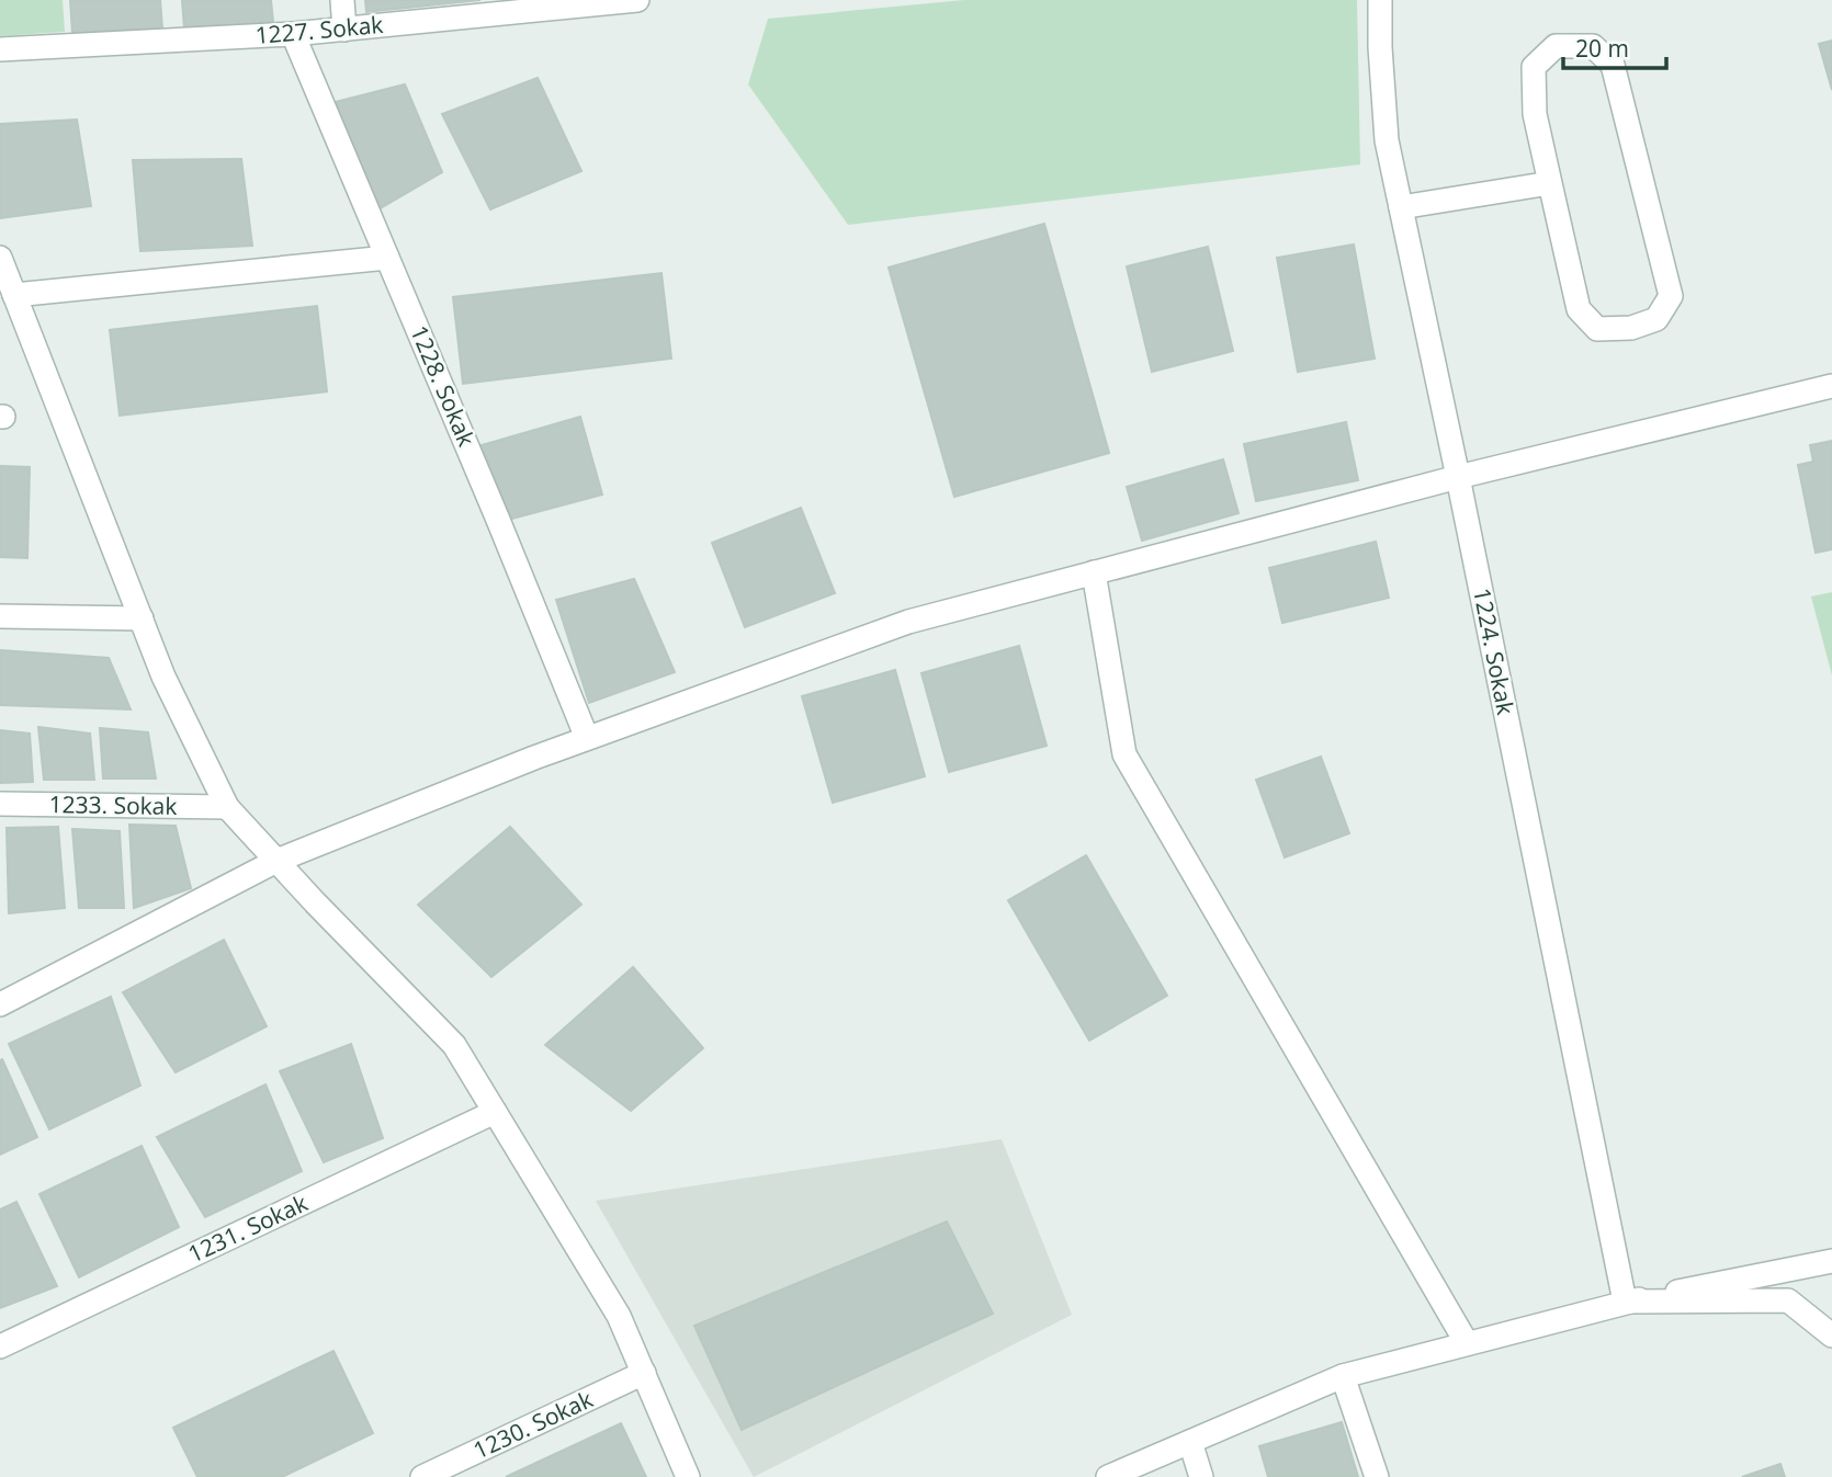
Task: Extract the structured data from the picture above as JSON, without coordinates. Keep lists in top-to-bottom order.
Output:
{
  "streets": {
    "street": [
      "1227. Sokak",
      "1228. Sokak",
      "1224. Sokak",
      "1233. Sokak",
      "1231. Sokak",
      "1230. Sokak"
    ]
  },
  "crossings": [
    ["1227. Sokak", "1228. Sokak"]
  ],
  "scale_bar": "20 m"
}
